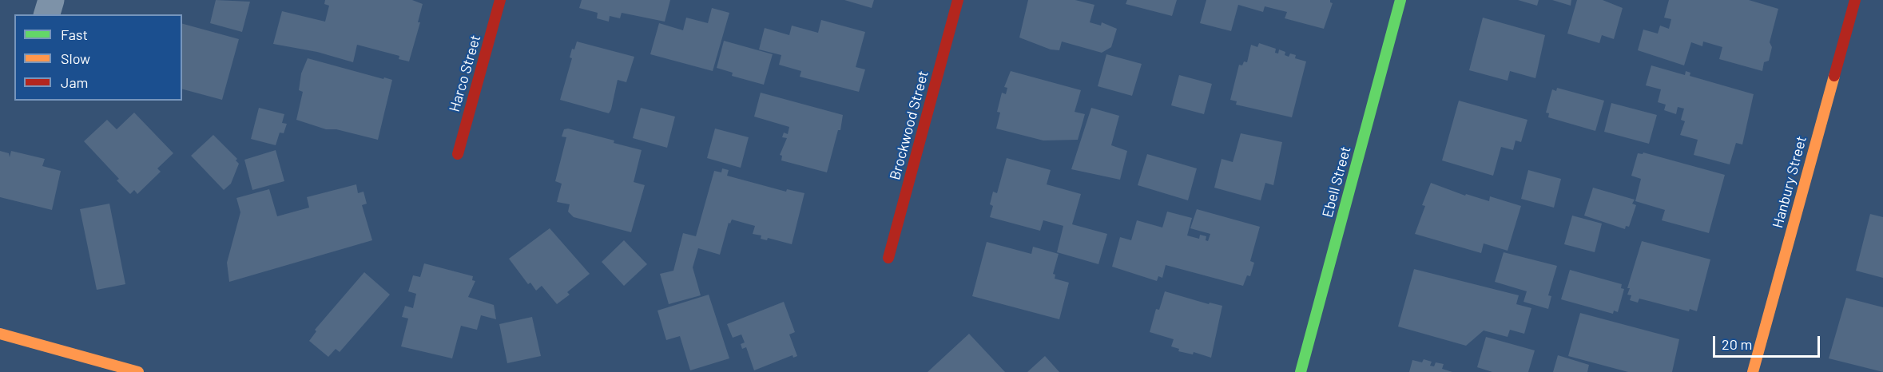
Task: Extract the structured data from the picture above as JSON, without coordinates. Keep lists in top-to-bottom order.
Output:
{
  "streets": {
    "street": [
      "Harco Street",
      "Brockwood Street",
      "Ebell Street",
      "Hanbury Street"
    ]
  },
  "legend": ["Fast", "Slow", "Jam"],
  "scale_bar": "20 m"
}
